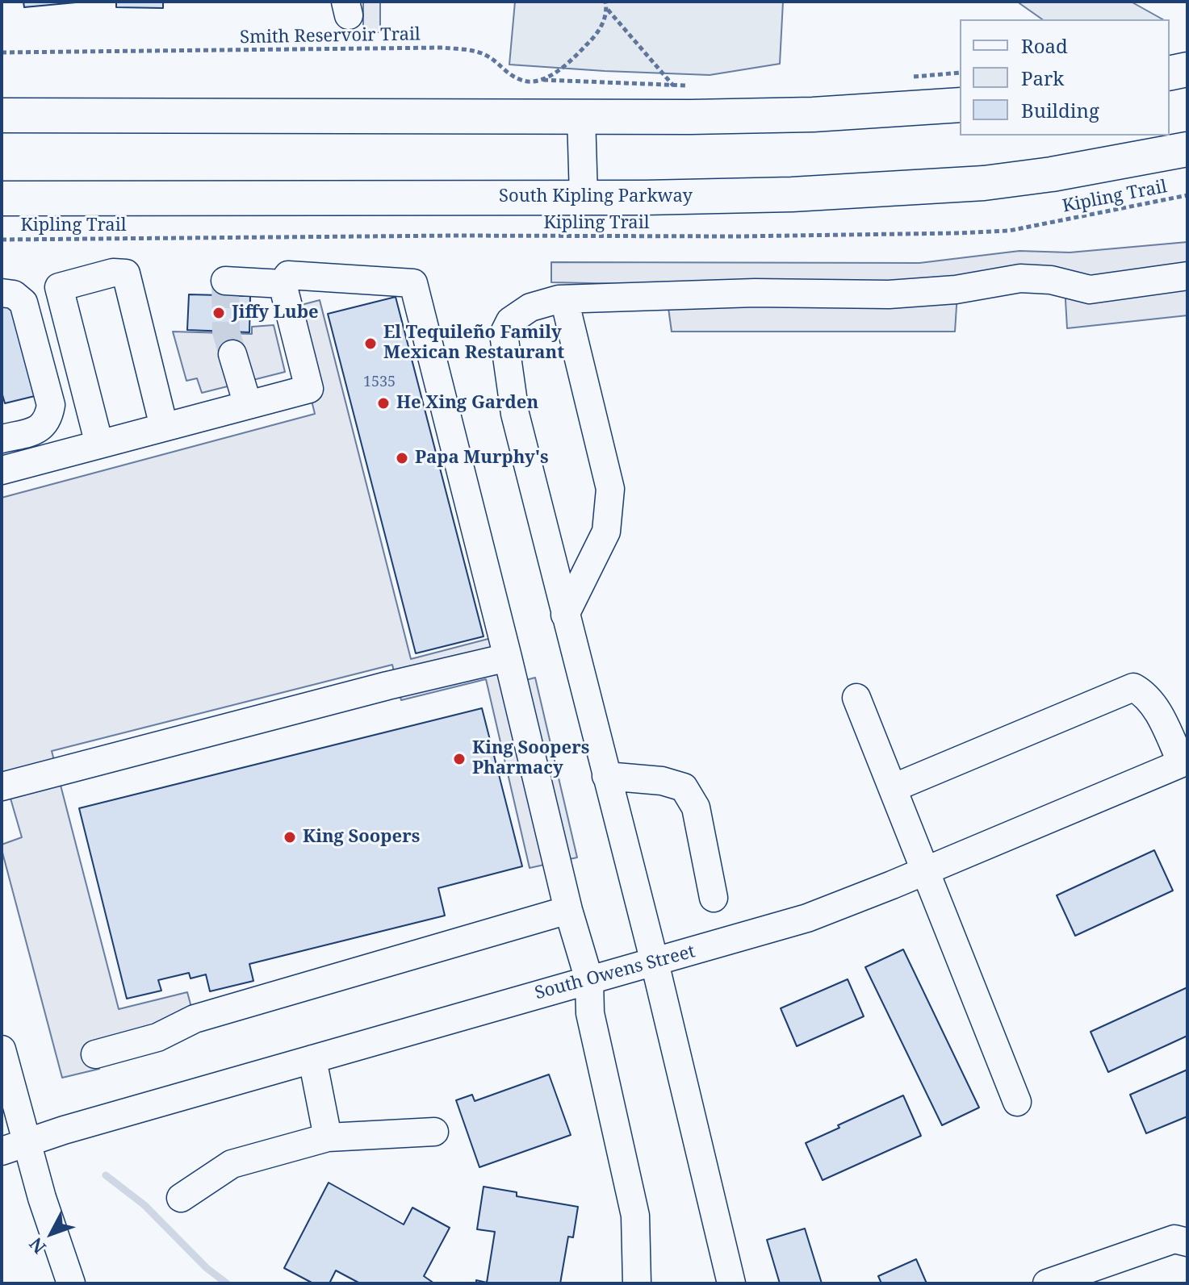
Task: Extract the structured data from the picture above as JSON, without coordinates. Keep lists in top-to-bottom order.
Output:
{
  "streets": {
    "main road": ["South Kipling Parkway"],
    "street": ["South Owens Street"],
    "path": ["Smith Reservoir Trail", "Kipling Trail"]
  },
  "places": [
    "Jiffy Lube",
    "El Tequileño Family Mexican Restaurant",
    "He Xing Garden",
    "Papa Murphy's",
    "King Soopers Pharmacy",
    "King Soopers"
  ],
  "house_numbers": ["1535"],
  "legend": ["Road", "Park", "Building"],
  "north": "bottom left"
}
